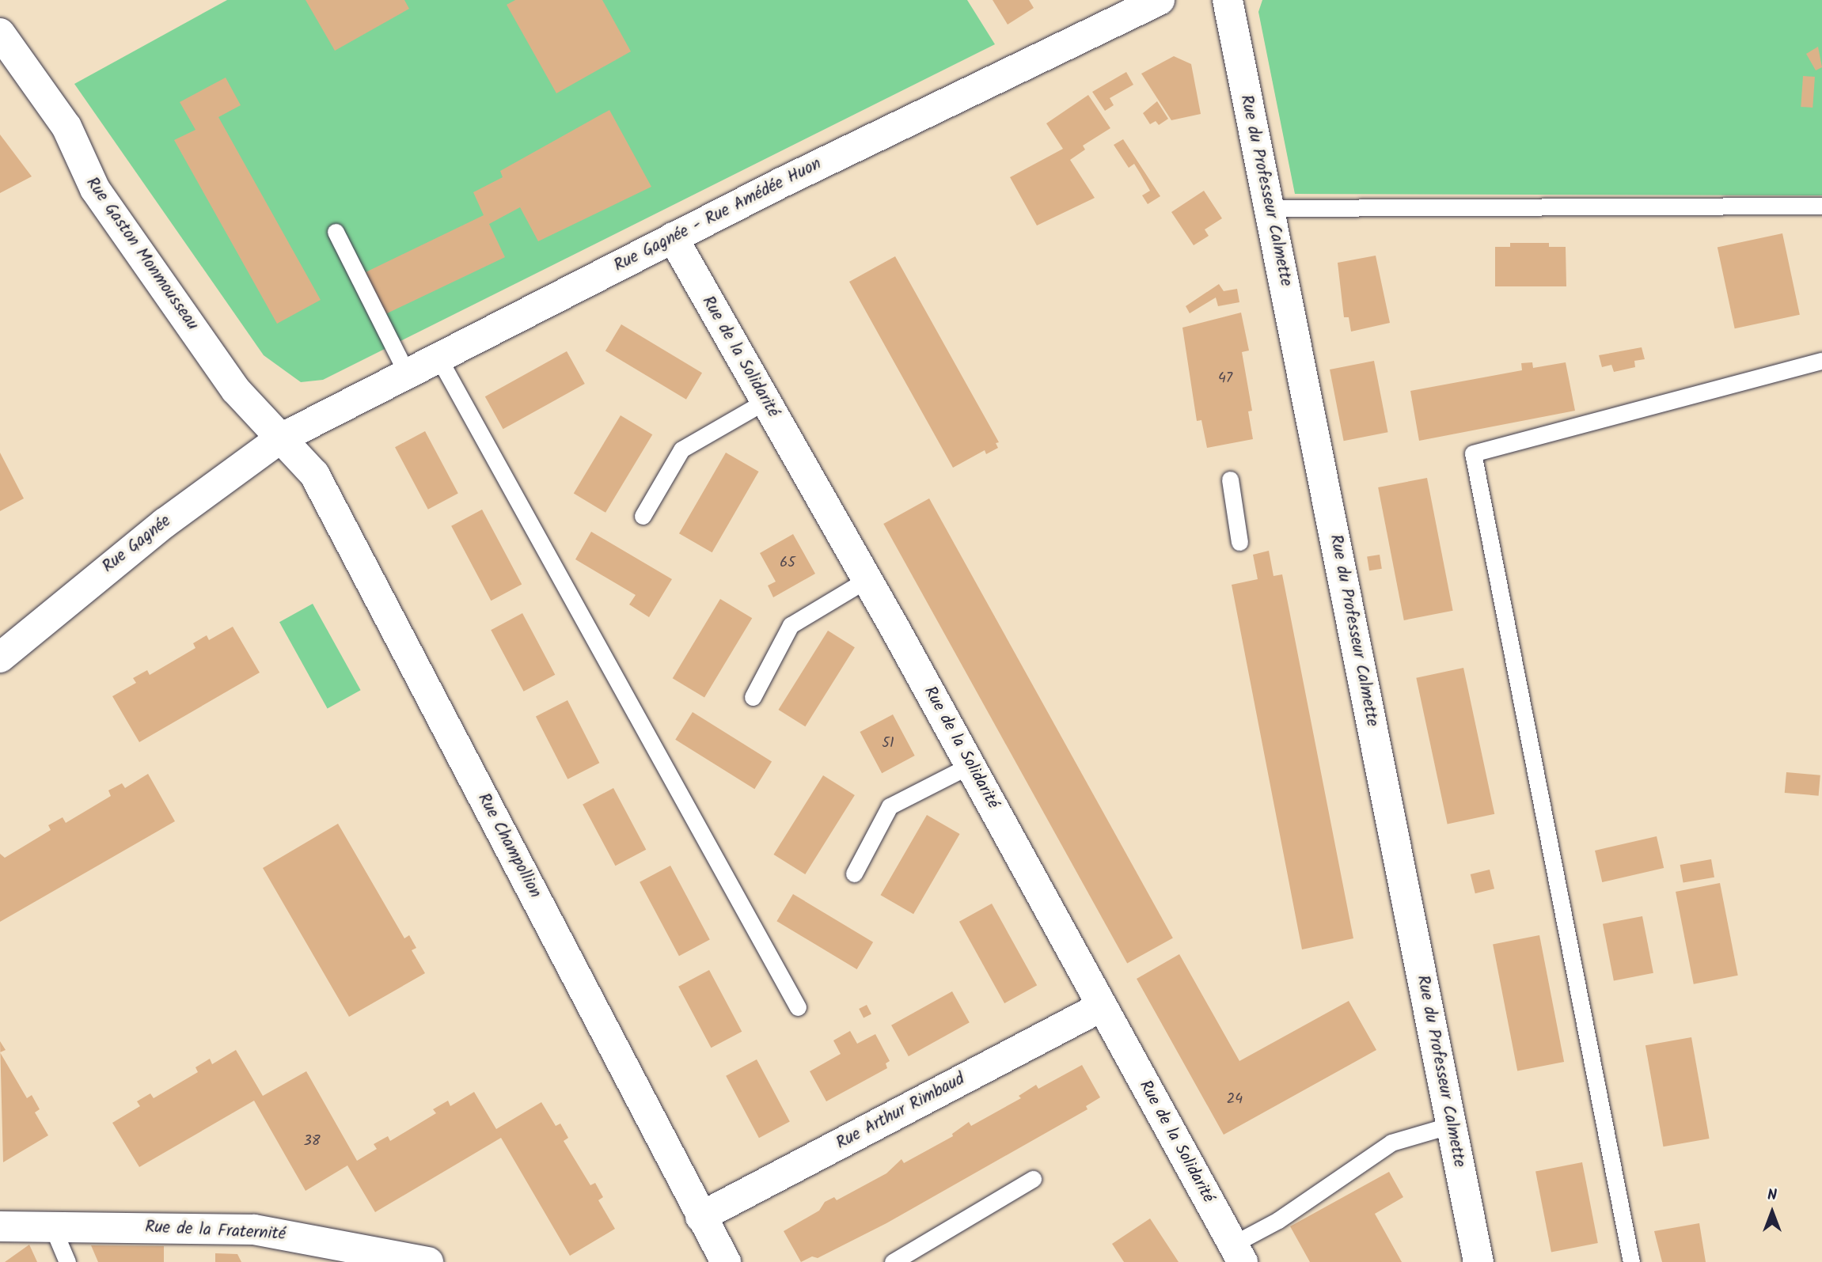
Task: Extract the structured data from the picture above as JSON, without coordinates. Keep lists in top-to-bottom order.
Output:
{
  "streets": {
    "street": [
      "Rue du Professeur Calmette",
      "Rue Gagnée - Rue Amédée Huon",
      "Rue Gaston Monmousseau",
      "Rue de la Solidarité",
      "Rue Gagnée",
      "Rue Champollion",
      "Rue Arthur Rimbaud",
      "Rue de la Fraternité"
    ]
  },
  "crossings": [
    ["Rue Gagnée - Rue Amédée Huon", "Rue Gaston Monmousseau"],
    ["Rue Gagnée - Rue Amédée Huon", "Rue de la Solidarité"],
    ["Rue Gagnée - Rue Amédée Huon", "Rue Gagnée"],
    ["Rue Gagnée - Rue Amédée Huon", "Rue Champollion"],
    ["Rue Gaston Monmousseau", "Rue Gagnée"],
    ["Rue Gaston Monmousseau", "Rue Champollion"],
    ["Rue de la Solidarité", "Rue Arthur Rimbaud"],
    ["Rue Gagnée", "Rue Champollion"],
    ["Rue Champollion", "Rue Arthur Rimbaud"]
  ],
  "house_numbers": [
    "47",
    "65",
    "51",
    "24",
    "38"
  ],
  "north": "top"
}
